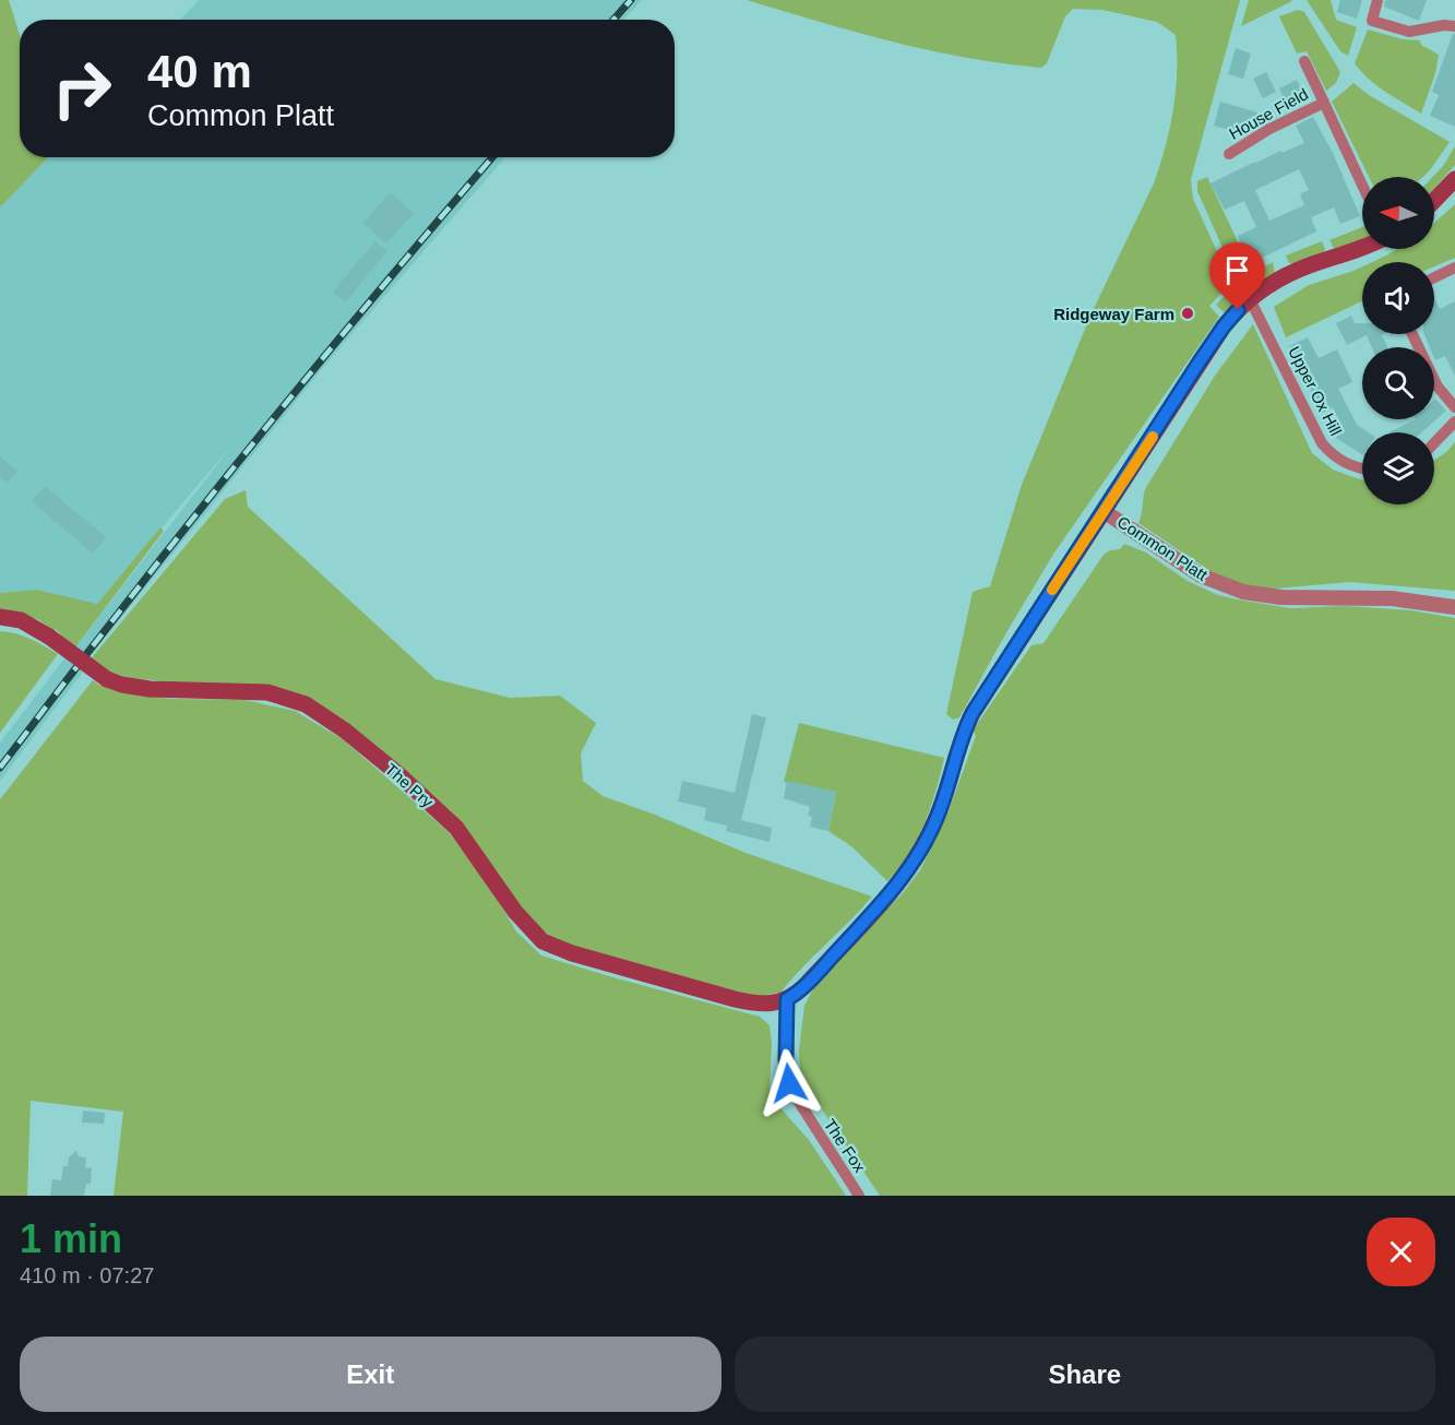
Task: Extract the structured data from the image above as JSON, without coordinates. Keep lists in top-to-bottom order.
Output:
{
  "streets": {
    "main road": ["Common Platt", "The Pry"],
    "street": ["House Field", "Upper Ox Hill", "The Fox"]
  },
  "crossings": [
    ["Common Platt", "The Pry"],
    ["Common Platt", "The Fox"],
    ["The Pry", "The Fox"]
  ],
  "places": ["Ridgeway Farm"],
  "north": "left",
  "page": {
    "turn": ["40 m", "Common Platt"],
    "heading": ["1 min", "410 m · 07:27"],
    "buttons": ["Exit", "Share"]
  }
}
